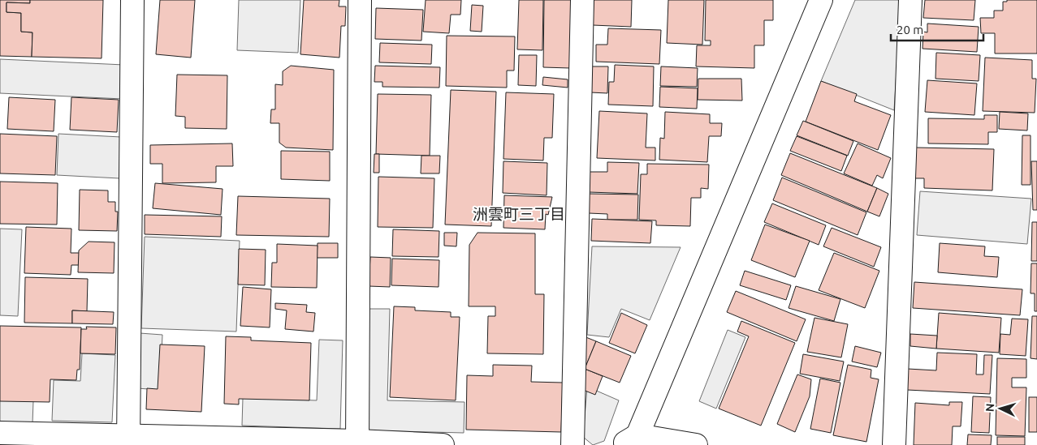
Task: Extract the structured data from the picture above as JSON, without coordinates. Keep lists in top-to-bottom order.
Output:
{
  "districts": ["洲雲町三丁目"],
  "scale_bar": "20 m",
  "north": "left"
}
